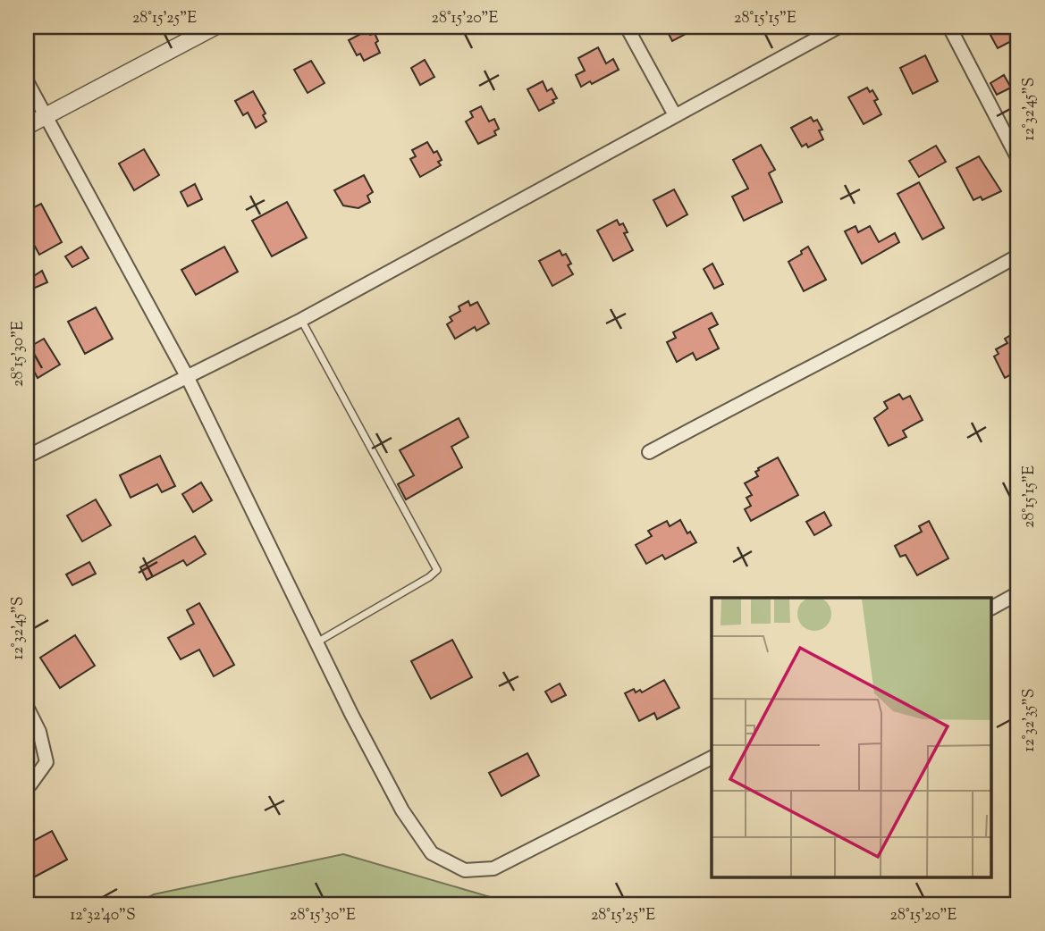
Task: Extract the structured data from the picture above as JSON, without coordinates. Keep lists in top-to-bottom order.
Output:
{
  "coordinates": [
    "28°15'25\"E",
    "28°15'20\"E",
    "28°15'15\"E",
    "12°32'45\"S",
    "28°15'30\"E",
    "12°32'35\"S",
    "12°32'40\"S"
  ]
}
